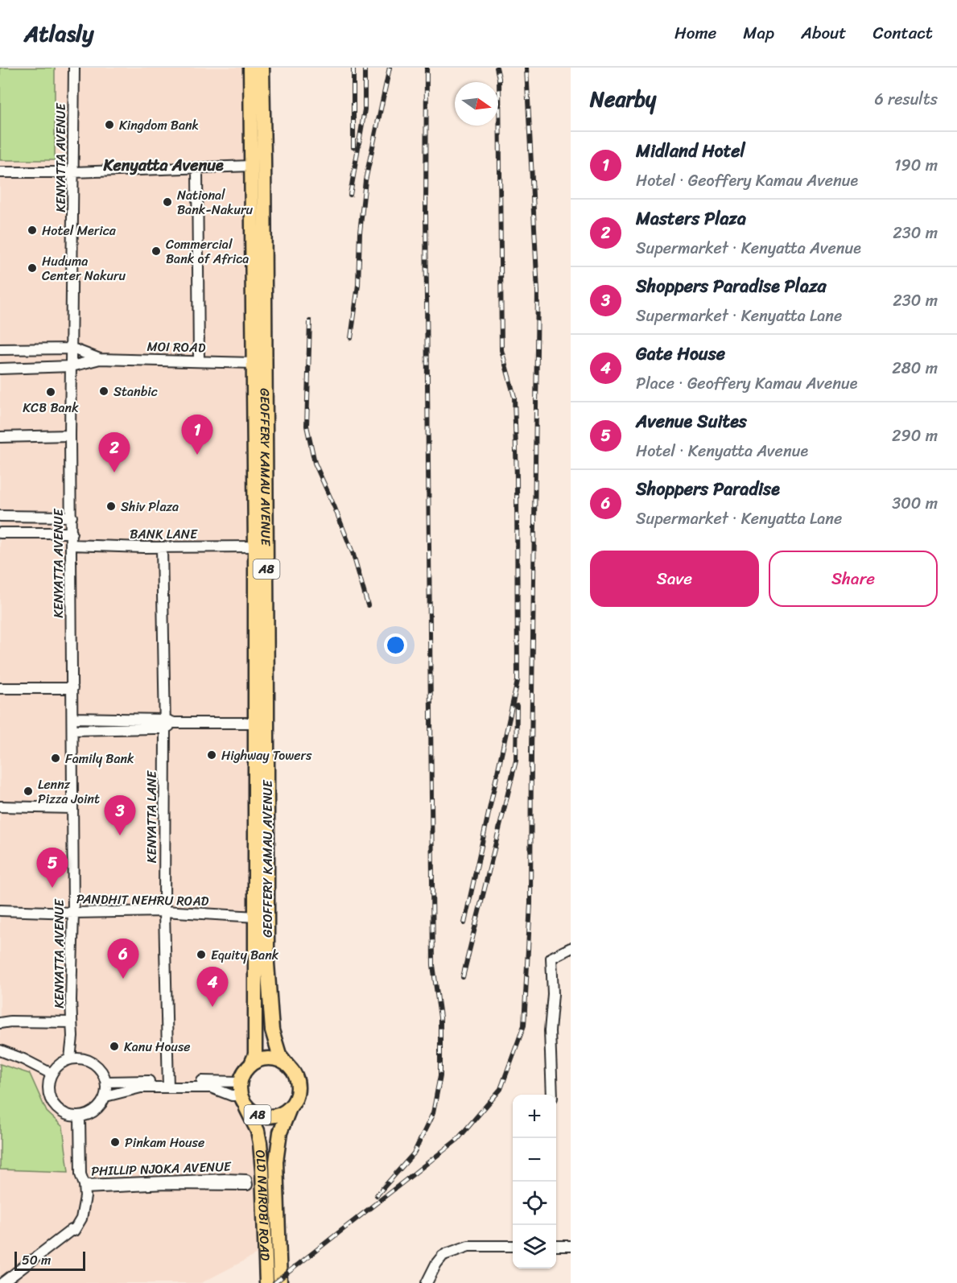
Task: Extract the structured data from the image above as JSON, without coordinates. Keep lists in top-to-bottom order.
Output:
{
  "streets": {
    "highway": ["GEOFFERY KAMAU AVENUE", "A8", "OLD NAIROBI ROAD"],
    "street": [
      "KENYATTA AVENUE",
      "MOI ROAD",
      "BANK LANE",
      "KENYATTA LANE",
      "PANDHIT NEHRU ROAD",
      "PHILLIP NJOKA AVENUE"
    ]
  },
  "crossings": [
    ["KENYATTA AVENUE", "MOI ROAD"],
    ["KENYATTA AVENUE", "BANK LANE"],
    ["KENYATTA AVENUE", "PANDHIT NEHRU ROAD"],
    ["MOI ROAD", "GEOFFERY KAMAU AVENUE"],
    ["GEOFFERY KAMAU AVENUE", "BANK LANE"],
    ["GEOFFERY KAMAU AVENUE", "A8"],
    ["GEOFFERY KAMAU AVENUE", "PANDHIT NEHRU ROAD"],
    ["GEOFFERY KAMAU AVENUE", "OLD NAIROBI ROAD"],
    ["BANK LANE", "KENYATTA LANE"],
    ["A8", "OLD NAIROBI ROAD"],
    ["KENYATTA LANE", "PANDHIT NEHRU ROAD"]
  ],
  "districts": ["Kenyatta Avenue"],
  "places": [
    "Kingdom Bank",
    "National Bank-Nakuru",
    "Hotel Merica",
    "Commercial Bank of Africa",
    "Huduma Center Nakuru",
    "Stanbic",
    "KCB Bank",
    "Shiv Plaza",
    "Highway Towers",
    "Family Bank",
    "Lennz Pizza Joint",
    "Equity Bank",
    "Kanu House",
    "Pinkam House"
  ],
  "scale_bar": "50 m",
  "north": "right",
  "page": {
    "header": "Atlasly",
    "nav": [
      "Home",
      "Map",
      "About",
      "Contact"
    ],
    "heading": ["Nearby", "6 results"],
    "list": [
      {
        "mark": "1",
        "name": "Midland Hotel",
        "note": "Hotel · Geoffery Kamau Avenue",
        "value": "190 m"
      },
      {
        "mark": "2",
        "name": "Masters Plaza",
        "note": "Supermarket · Kenyatta Avenue",
        "value": "230 m"
      },
      {
        "mark": "3",
        "name": "Shoppers Paradise Plaza",
        "note": "Supermarket · Kenyatta Lane",
        "value": "230 m"
      },
      {
        "mark": "4",
        "name": "Gate House",
        "note": "Place · Geoffery Kamau Avenue",
        "value": "280 m"
      },
      {
        "mark": "5",
        "name": "Avenue Suites",
        "note": "Hotel · Kenyatta Avenue",
        "value": "290 m"
      },
      {
        "mark": "6",
        "name": "Shoppers Paradise",
        "note": "Supermarket · Kenyatta Lane",
        "value": "300 m"
      }
    ],
    "pins": [
      "1",
      "2",
      "3",
      "5",
      "6",
      "4"
    ],
    "buttons": ["Save", "Share"],
    "map_buttons": ["+", "−"],
    "scale": "50 m"
  }
}
